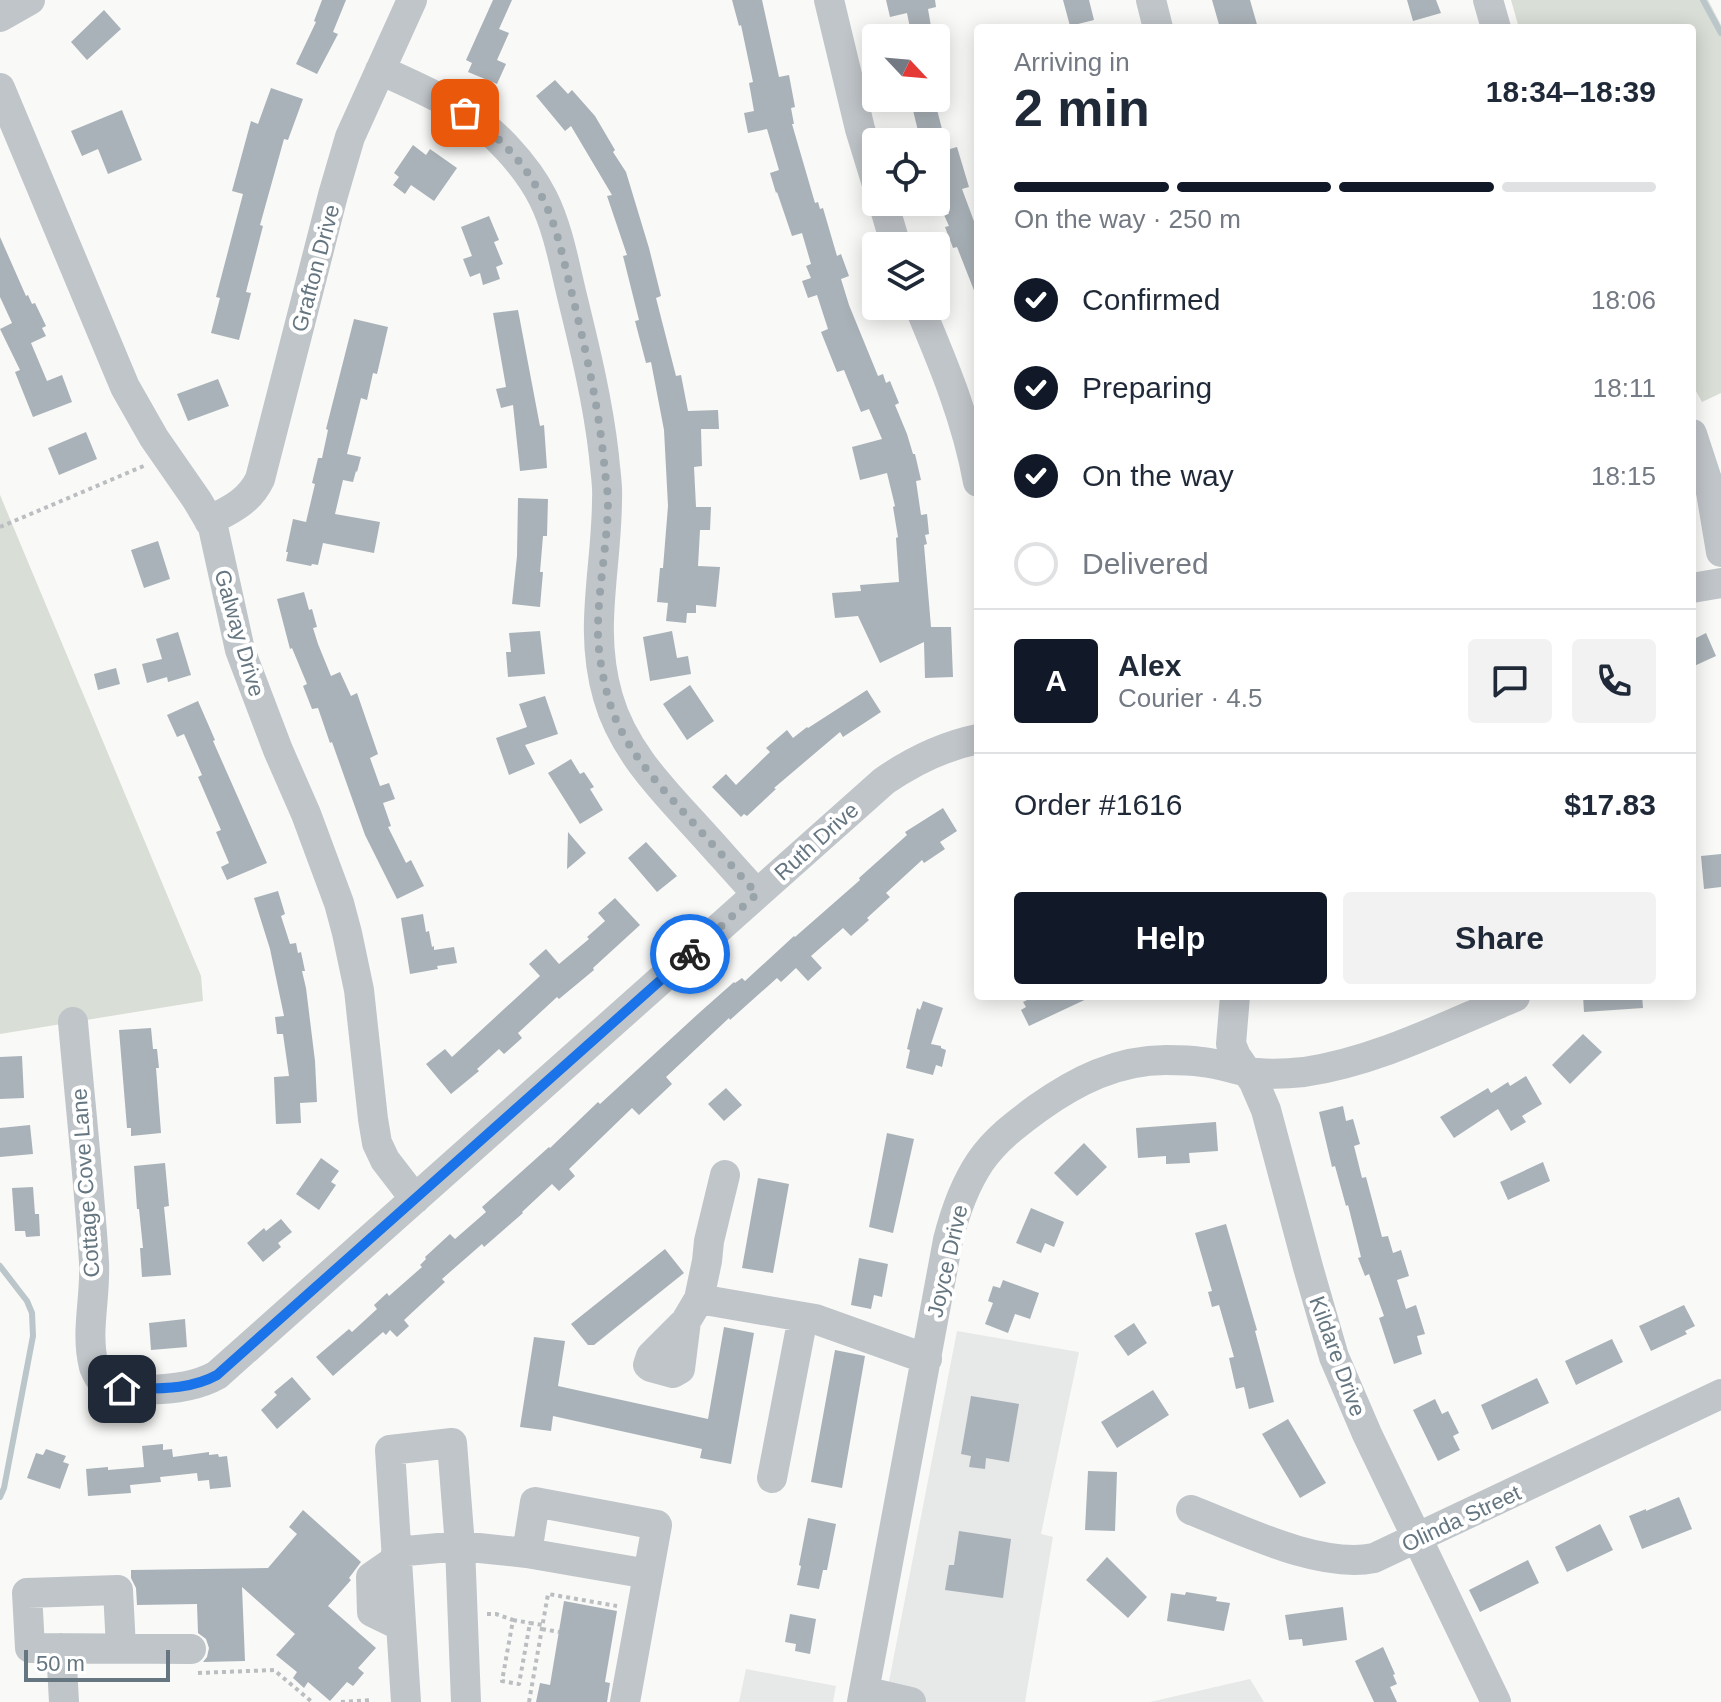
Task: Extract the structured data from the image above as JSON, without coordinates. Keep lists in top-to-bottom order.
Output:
{
  "streets": {
    "street": [
      "Grafton Drive",
      "Galway Drive",
      "Ruth Drive",
      "Cottage Cove Lane",
      "Joyce Drive",
      "Kildare Drive",
      "Olinda Street"
    ]
  },
  "crossings": [
    ["Grafton Drive", "Galway Drive"],
    ["Galway Drive", "Ruth Drive"],
    ["Ruth Drive", "Cottage Cove Lane"],
    ["Joyce Drive", "Kildare Drive"],
    ["Kildare Drive", "Olinda Street"]
  ],
  "scale_bar": "50 m",
  "north": "bottom right",
  "page": {
    "heading": ["2 min", "Arriving in", "18:34–18:39"],
    "panel": [
      "Alex",
      "Courier · 4.5",
      "Order #1616",
      "$17.83"
    ],
    "bar": "On the way · 250 m",
    "list": [
      ["Confirmed", "18:06"],
      ["Preparing", "18:11"],
      ["On the way", "18:15"],
      "Delivered"
    ],
    "round": "A",
    "buttons": ["Help", "Share"],
    "scale": "50 m"
  }
}
